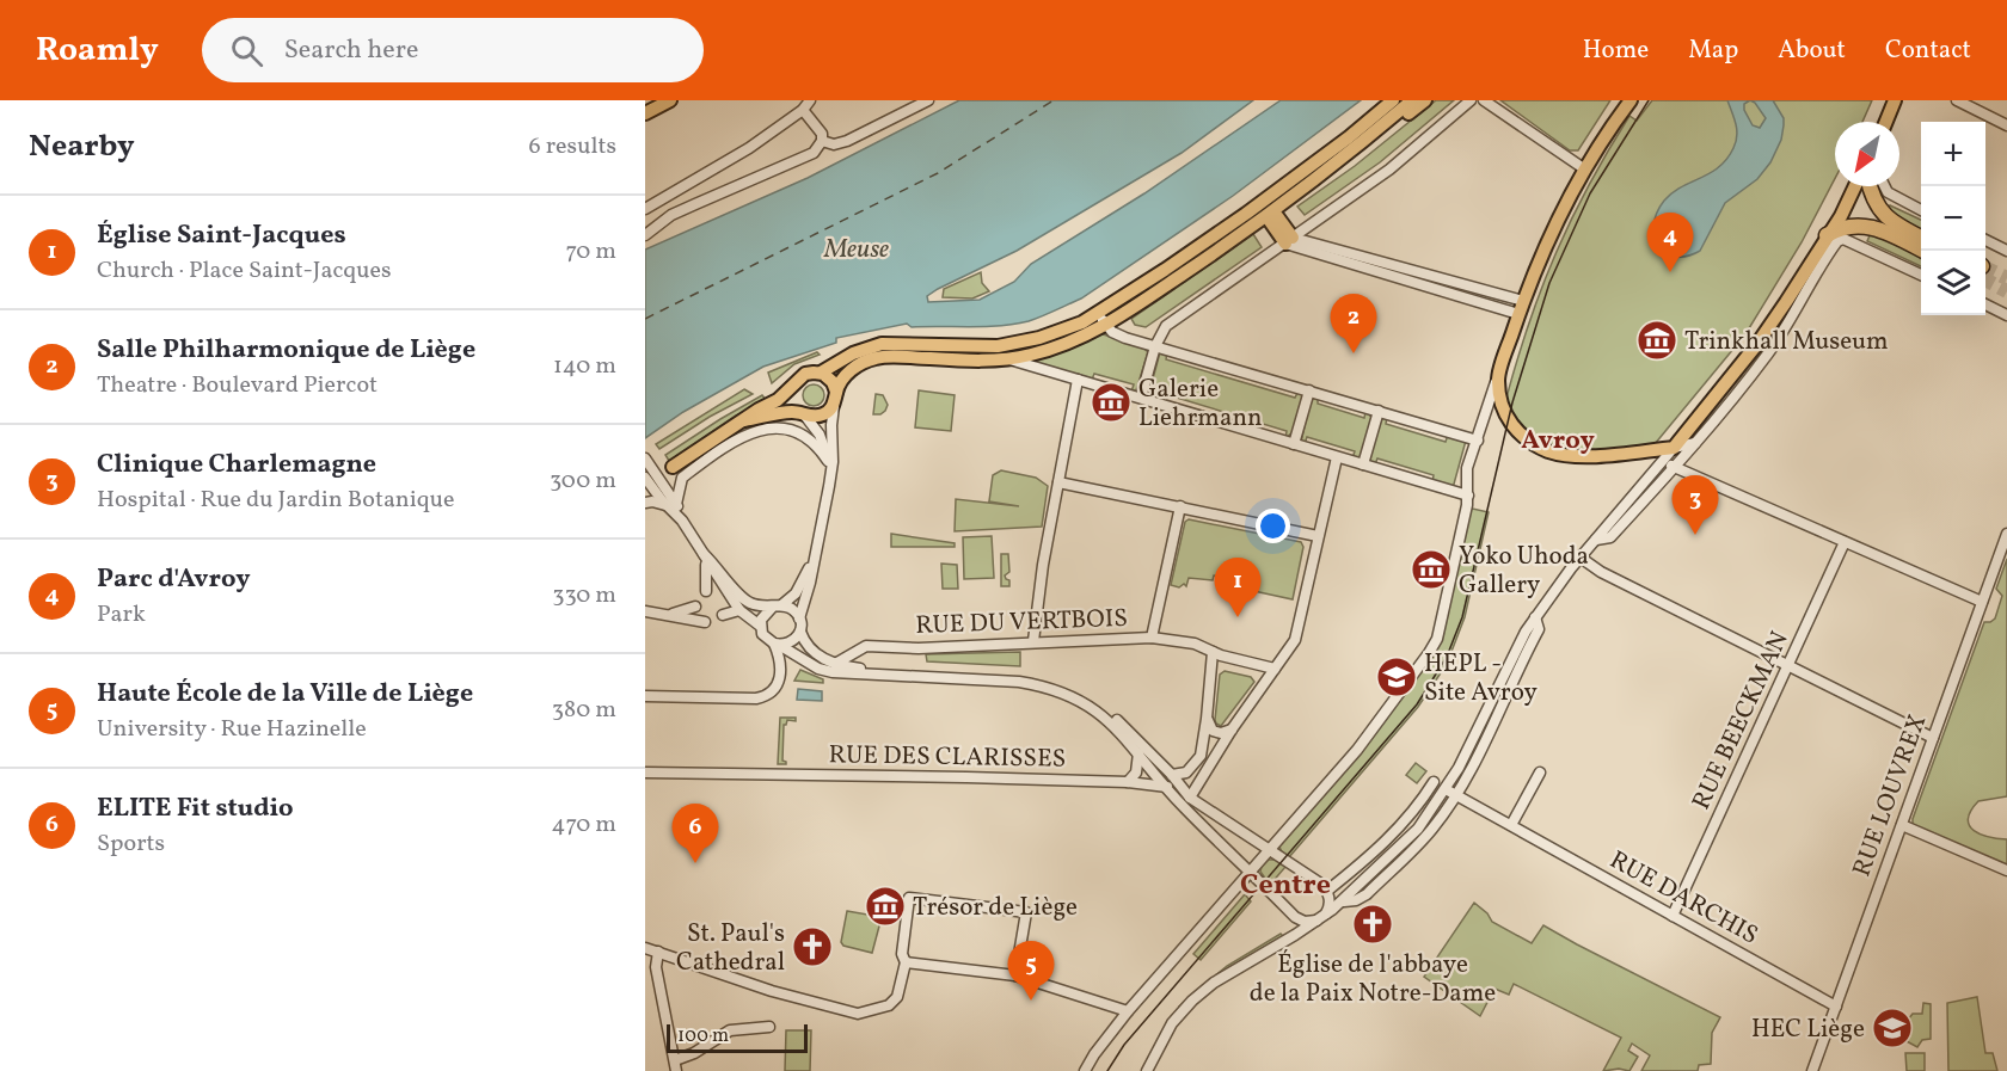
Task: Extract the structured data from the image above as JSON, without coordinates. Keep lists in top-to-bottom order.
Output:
{
  "streets": {
    "street": [
      "RUE DU VERTBOIS",
      "RUE BEECKMAN",
      "RUE DES CLARISSES",
      "RUE LOUVREX",
      "RUE DARCHIS"
    ]
  },
  "crossings": [
    ["RUE BEECKMAN", "RUE DARCHIS"],
    ["RUE LOUVREX", "RUE DARCHIS"]
  ],
  "districts": ["Avroy", "Centre"],
  "water": ["Meuse"],
  "places": {
    "museum": [
      "Trinkhall Museum",
      "Galerie Liehrmann",
      "Yoko Uhoda Gallery",
      "Trésor de Liège"
    ],
    "school or university": ["HEPL - Site Avroy", "HEC Liège"],
    "church": ["Église de l'abbaye de la Paix Notre-Dame", "St. Paul's Cathedral"]
  },
  "scale_bar": "100 m",
  "north": "bottom left",
  "page": {
    "header": "Roamly",
    "search": "Search here",
    "nav": [
      "Home",
      "Map",
      "About",
      "Contact"
    ],
    "heading": ["Nearby", "6 results"],
    "map_buttons": ["+", "−"],
    "list": [
      {
        "mark": "1",
        "name": "Église Saint-Jacques",
        "note": "Church · Place Saint-Jacques",
        "value": "70 m"
      },
      {
        "mark": "2",
        "name": "Salle Philharmonique de Liège",
        "note": "Theatre · Boulevard Piercot",
        "value": "140 m"
      },
      {
        "mark": "3",
        "name": "Clinique Charlemagne",
        "note": "Hospital · Rue du Jardin Botanique",
        "value": "300 m"
      },
      {
        "mark": "4",
        "name": "Parc d'Avroy",
        "note": "Park",
        "value": "330 m"
      },
      {
        "mark": "5",
        "name": "Haute École de la Ville de Liège",
        "note": "University · Rue Hazinelle",
        "value": "380 m"
      },
      {
        "mark": "6",
        "name": "ELITE Fit studio",
        "note": "Sports",
        "value": "470 m"
      }
    ],
    "pins": [
      "4",
      "2",
      "3",
      "1",
      "6",
      "5"
    ],
    "scale": "100 m"
  }
}
